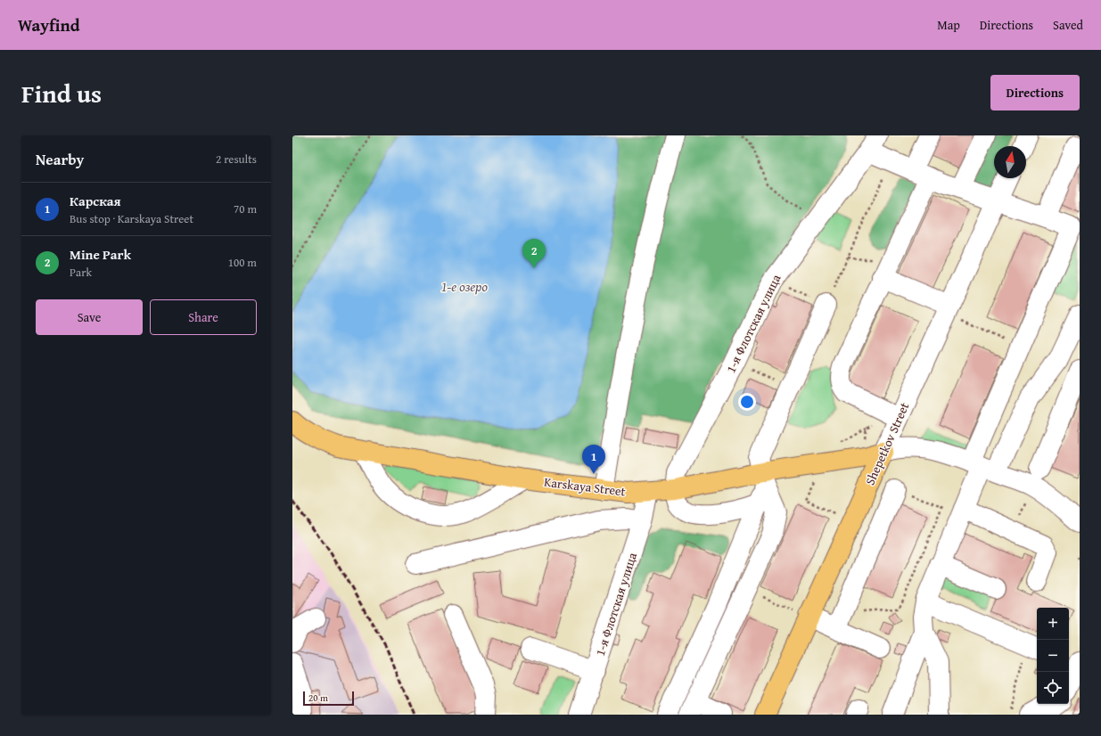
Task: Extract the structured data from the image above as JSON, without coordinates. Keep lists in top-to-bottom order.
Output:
{
  "streets": {
    "main road": ["Shepetkov Street", "Karskaya Street"],
    "street": ["1-я Флотская улица"]
  },
  "crossings": [
    ["1-я Флотская улица", "Karskaya Street"],
    ["Shepetkov Street", "Karskaya Street"]
  ],
  "water": ["1-е озеро"],
  "scale_bar": "20 m",
  "north": "top",
  "page": {
    "header": "Wayfind",
    "nav": ["Map", "Directions", "Saved"],
    "title": "Find us",
    "buttons": [
      "Directions",
      ["Save", "Share"]
    ],
    "heading": ["Nearby", "2 results"],
    "list": [
      {
        "mark": "1",
        "name": "Карская",
        "note": "Bus stop · Karskaya Street",
        "value": "70 m"
      },
      {
        "mark": "2",
        "name": "Mine Park",
        "note": "Park",
        "value": "100 m"
      }
    ],
    "pins": ["2", "1"],
    "map_buttons": ["+", "−"],
    "scale": "20 m"
  }
}
